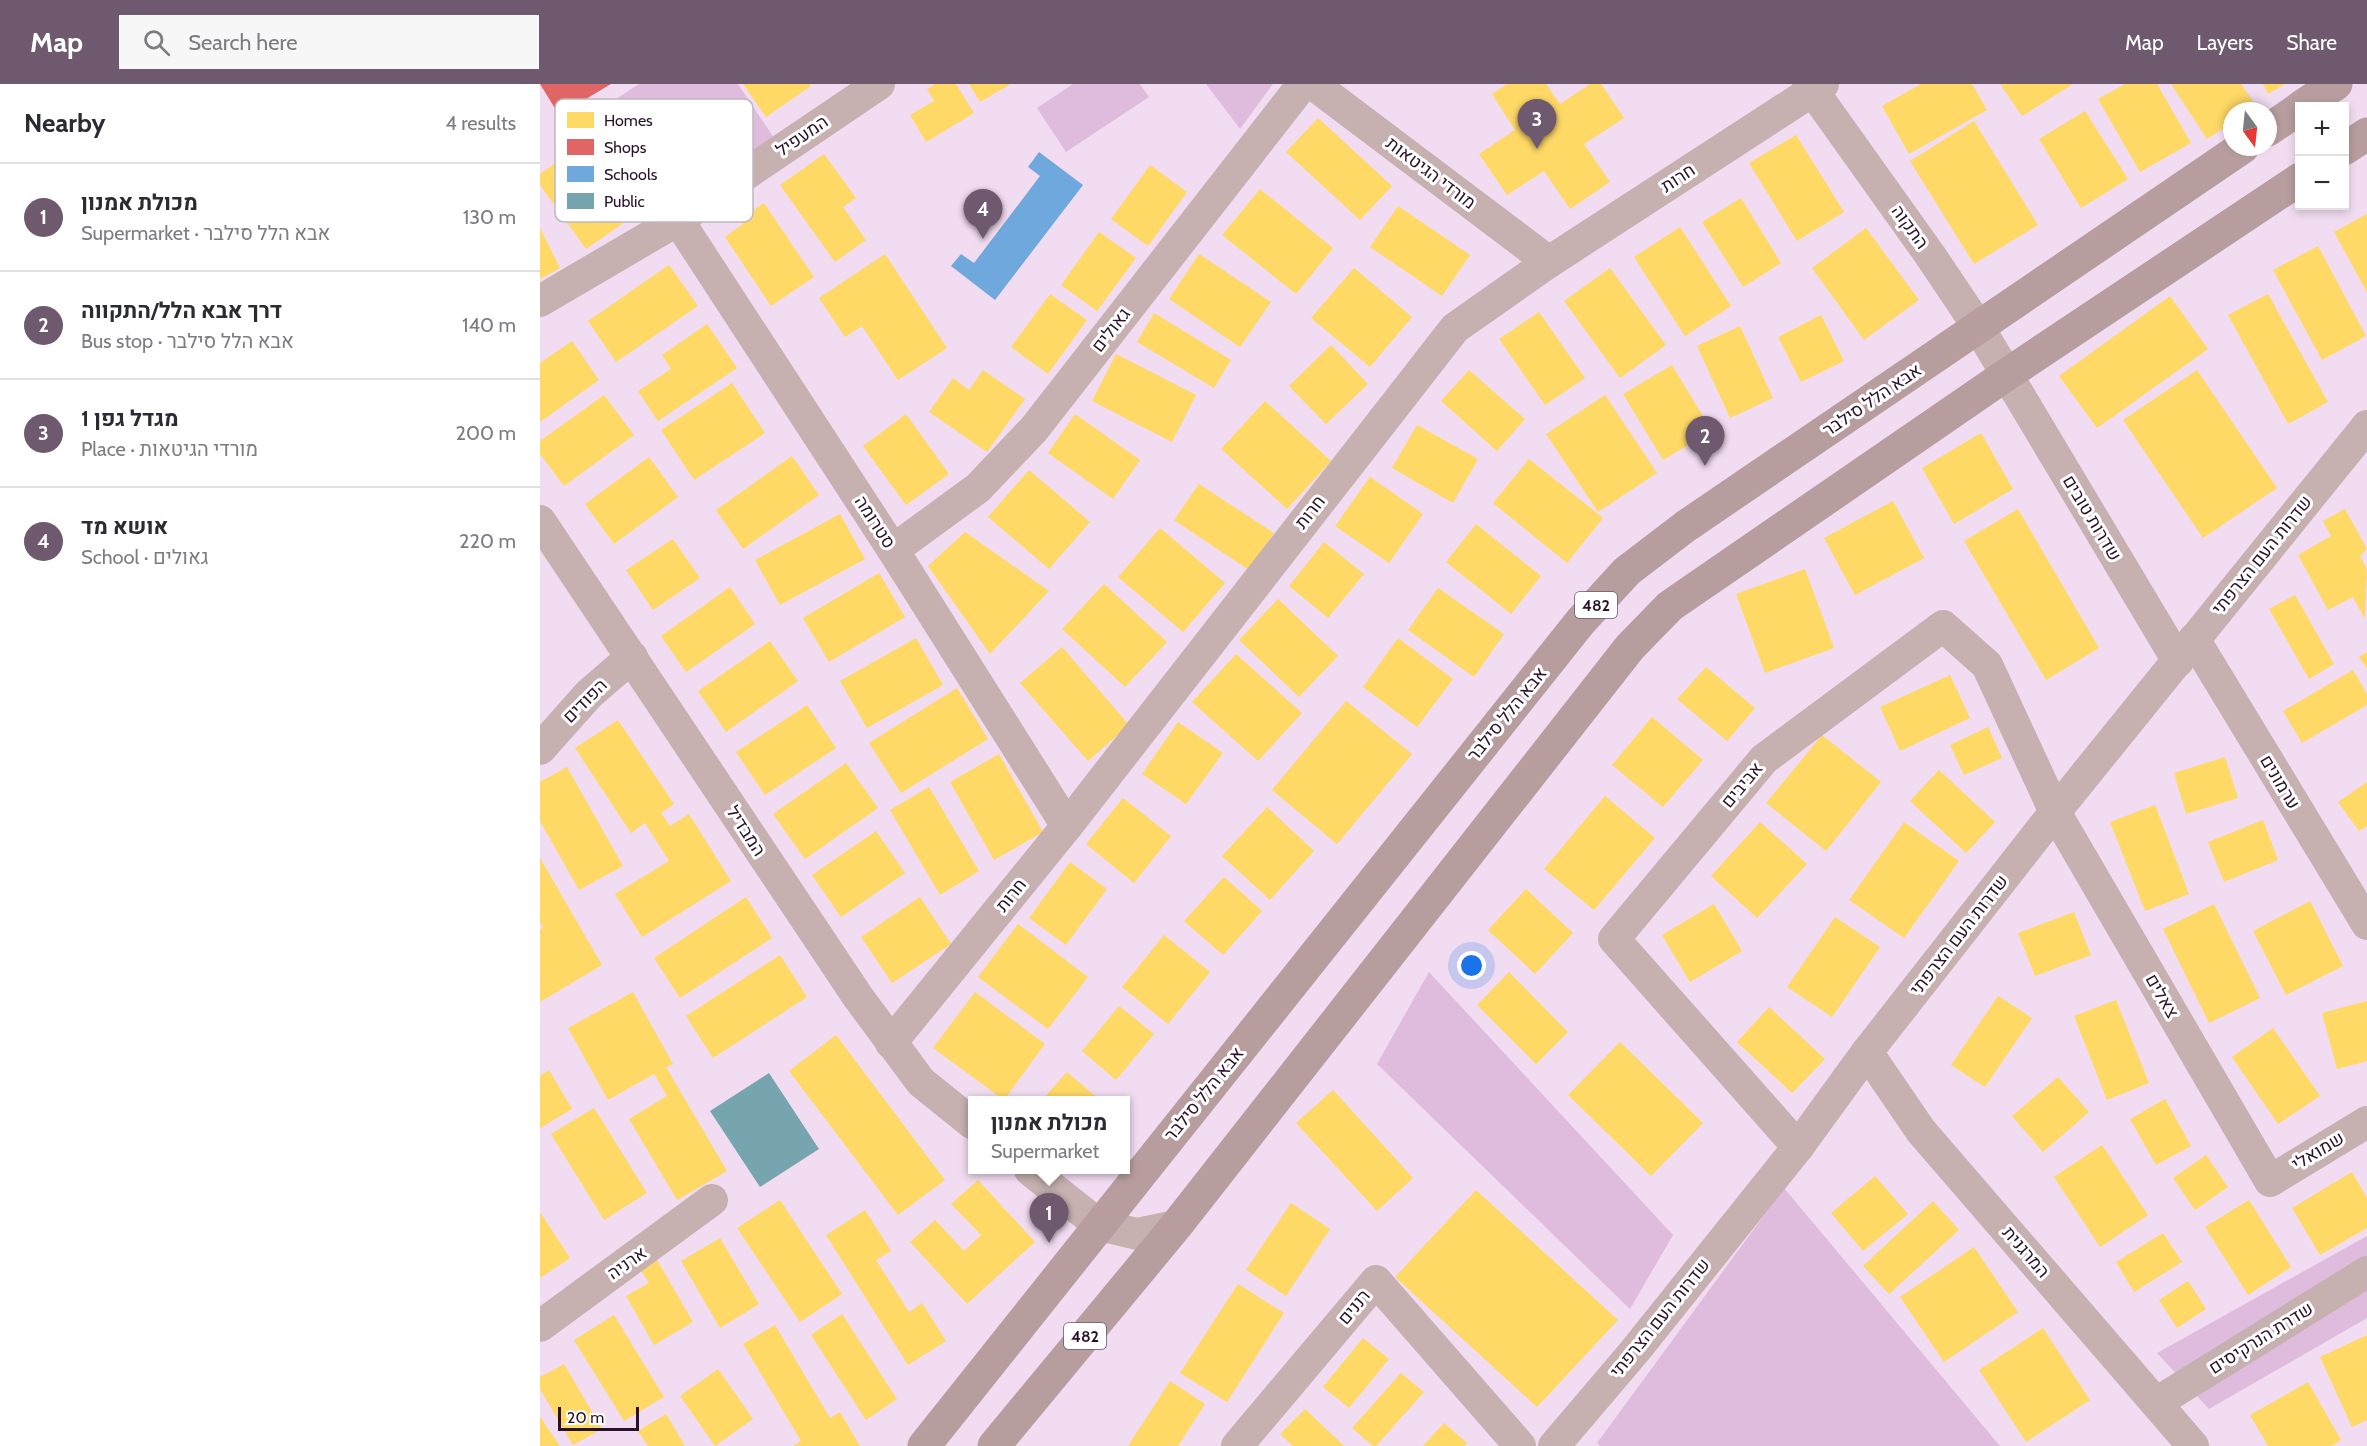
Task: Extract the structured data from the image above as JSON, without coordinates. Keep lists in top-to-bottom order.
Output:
{
  "streets": {
    "main road": ["אבא הלל סילבר", "482"],
    "street": [
      "המעפיל",
      "מורדי הגיטאות",
      "חרות",
      "התקוה",
      "גאולים",
      "שדרות טובים",
      "סטרומה",
      "שדרות העם הצרפתי",
      "הפודים",
      "ערמונים",
      "אביבים",
      "המבדיל",
      "צאלים",
      "שמואלי",
      "המרגנית",
      "ארניה",
      "רננים",
      "שדרת הנרקיסים"
    ]
  },
  "crossings": [
    ["מורדי הגיטאות", "חרות"],
    ["חרות", "התקוה"],
    ["חרות", "סטרומה"],
    ["חרות", "המבדיל"],
    ["התקוה", "אבא הלל סילבר"],
    ["התקוה", "שדרות טובים"],
    ["התקוה", "482"],
    ["גאולים", "סטרומה"],
    ["שדרות טובים", "שדרות העם הצרפתי"],
    ["שדרות טובים", "482"],
    ["שדרות טובים", "ערמונים"],
    ["שדרות העם הצרפתי", "ערמונים"],
    ["שדרות העם הצרפתי", "אביבים"],
    ["שדרות העם הצרפתי", "צאלים"],
    ["שדרות העם הצרפתי", "המרגנית"],
    ["הפודים", "המבדיל"],
    ["אביבים", "צאלים"],
    ["צאלים", "שמואלי"],
    ["המרגנית", "שדרת הנרקיסים"]
  ],
  "legend": [
    "Homes",
    "Shops",
    "Schools",
    "Public"
  ],
  "scale_bar": "20 m",
  "north": "bottom",
  "page": {
    "header": "Map",
    "search": "Search here",
    "nav": ["Map", "Layers", "Share"],
    "heading": ["Nearby", "4 results"],
    "pins": [
      "3",
      "4",
      "2",
      "1"
    ],
    "map_buttons": ["+", "−"],
    "list": [
      {
        "mark": "1",
        "name": "מכולת אמנון",
        "note": "Supermarket · אבא הלל סילבר",
        "value": "130 m"
      },
      {
        "mark": "2",
        "name": "דרך אבא הלל/התקווה",
        "note": "Bus stop · אבא הלל סילבר",
        "value": "140 m"
      },
      {
        "mark": "3",
        "name": "מגדל גפן 1",
        "note": "Place · מורדי הגיטאות",
        "value": "200 m"
      },
      {
        "mark": "4",
        "name": "אושא מד",
        "note": "School · גאולים",
        "value": "220 m"
      }
    ],
    "popup": ["מכולת אמנון", "Supermarket"],
    "scale": "20 m"
  }
}
